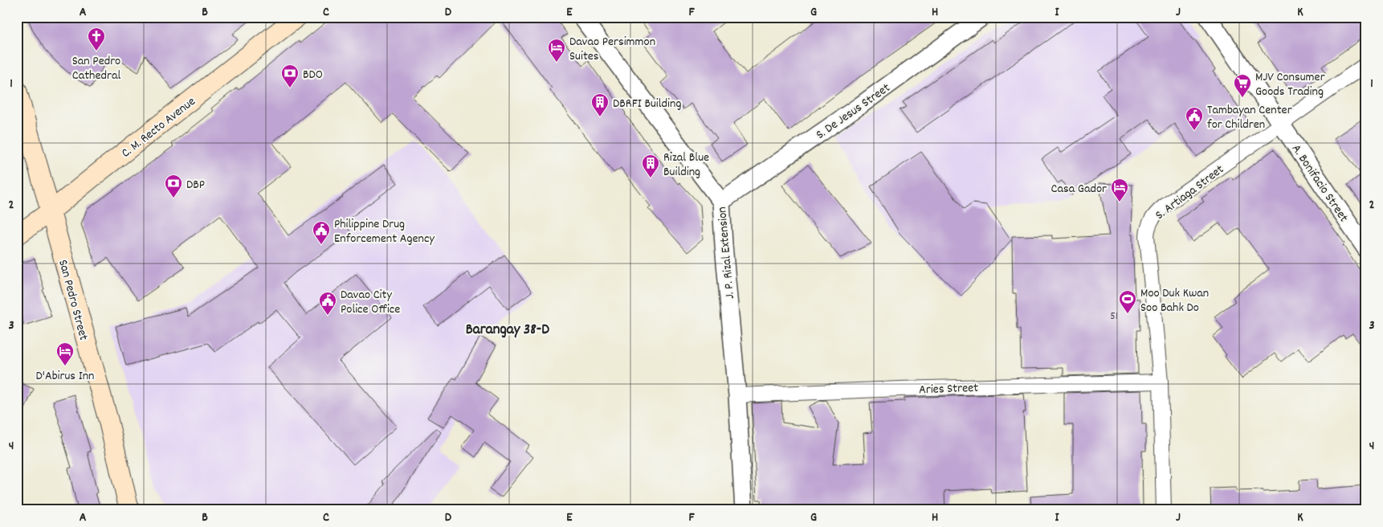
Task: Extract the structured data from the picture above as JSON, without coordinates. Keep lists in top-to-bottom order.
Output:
{
  "streets": {
    "main road": ["C. M. Recto Avenue", "San Pedro Street"],
    "street": [
      "S. De Jesus Street",
      "A. Bonifacio Street",
      "S. Artiaga Street",
      "J. P. Rizal Extension",
      "Aries Street"
    ]
  },
  "crossings": [
    ["S. De Jesus Street", "J. P. Rizal Extension"],
    ["C. M. Recto Avenue", "San Pedro Street"],
    ["A. Bonifacio Street", "S. Artiaga Street"],
    ["S. Artiaga Street", "Aries Street"],
    ["J. P. Rizal Extension", "Aries Street"]
  ],
  "districts": ["Barangay 38-D"],
  "places": {
    "church": ["San Pedro Cathedral"],
    "hotel": ["Davao Persimmon Suites", "Casa Gador", "D'Abirus Inn"],
    "bank": ["BDO", "DBP"],
    "supermarket": ["MJV Consumer Goods Trading"],
    "building": ["DBRFI Building", "Rizal Blue Building"],
    "public building": ["Tambayan Center for Children", "Philippine Drug Enforcement Agency", "Davao City Police Office"],
    "sports": ["Moo Duk Kwan Soo Bahk Do"]
  },
  "house_numbers": ["51"],
  "grid": {
    "columns": [
      "A",
      "B",
      "C",
      "D",
      "E",
      "F",
      "G",
      "H",
      "I",
      "J",
      "K"
    ],
    "rows": [
      "1",
      "2",
      "3",
      "4"
    ]
  }
}
